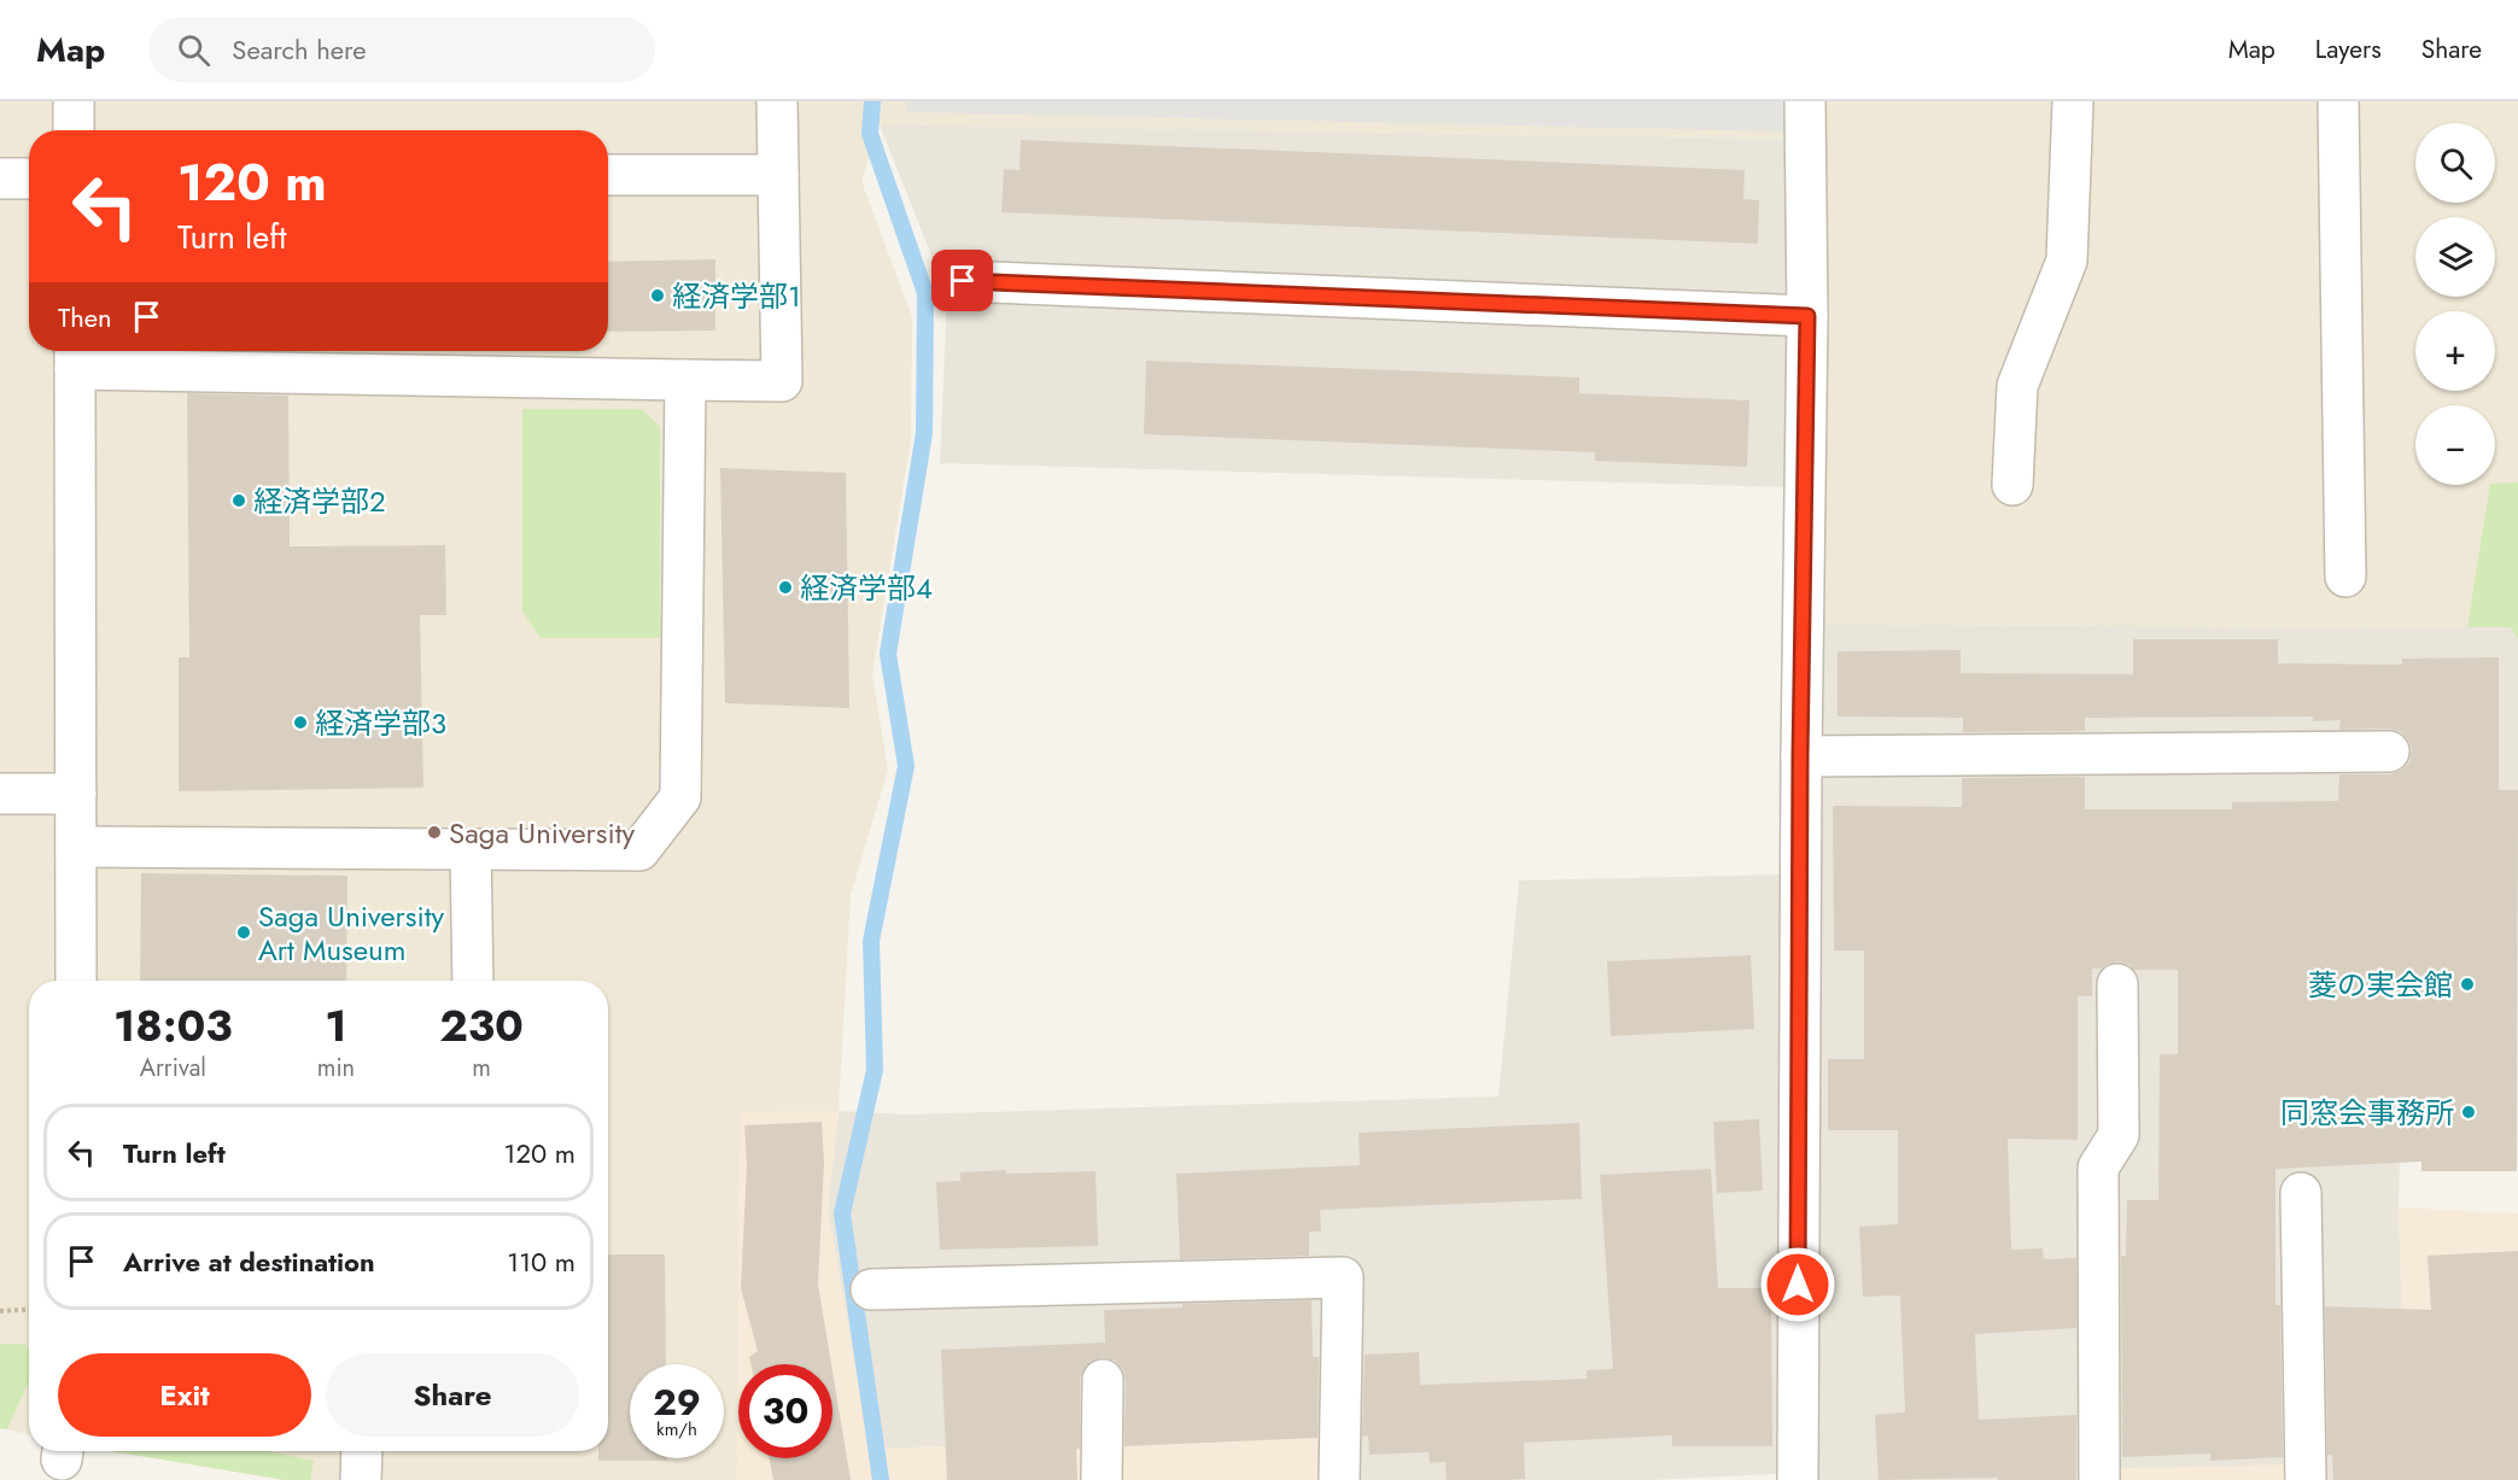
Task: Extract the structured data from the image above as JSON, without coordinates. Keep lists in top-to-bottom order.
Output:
{
  "places": [
    "経済学部1",
    "経済学部2",
    "経済学部4",
    "経済学部3",
    "Saga University",
    "Saga University Art Museum",
    "菱の実会館",
    "同窓会事務所"
  ],
  "page": {
    "header": "Map",
    "search": "Search here",
    "nav": ["Map", "Layers", "Share"],
    "map_buttons": ["+", "−"],
    "turn": ["120 m", "Turn left"],
    "then": "Then",
    "eta": [
      "18:03",
      "Arrival",
      "1",
      "min",
      "230",
      "m"
    ],
    "list": [
      {
        "name": "Turn left",
        "value": "120 m"
      },
      {
        "name": "Arrive at destination",
        "value": "110 m"
      }
    ],
    "buttons": ["Exit", "Share"],
    "speed": "29 km/h",
    "limit": "30"
  }
}
